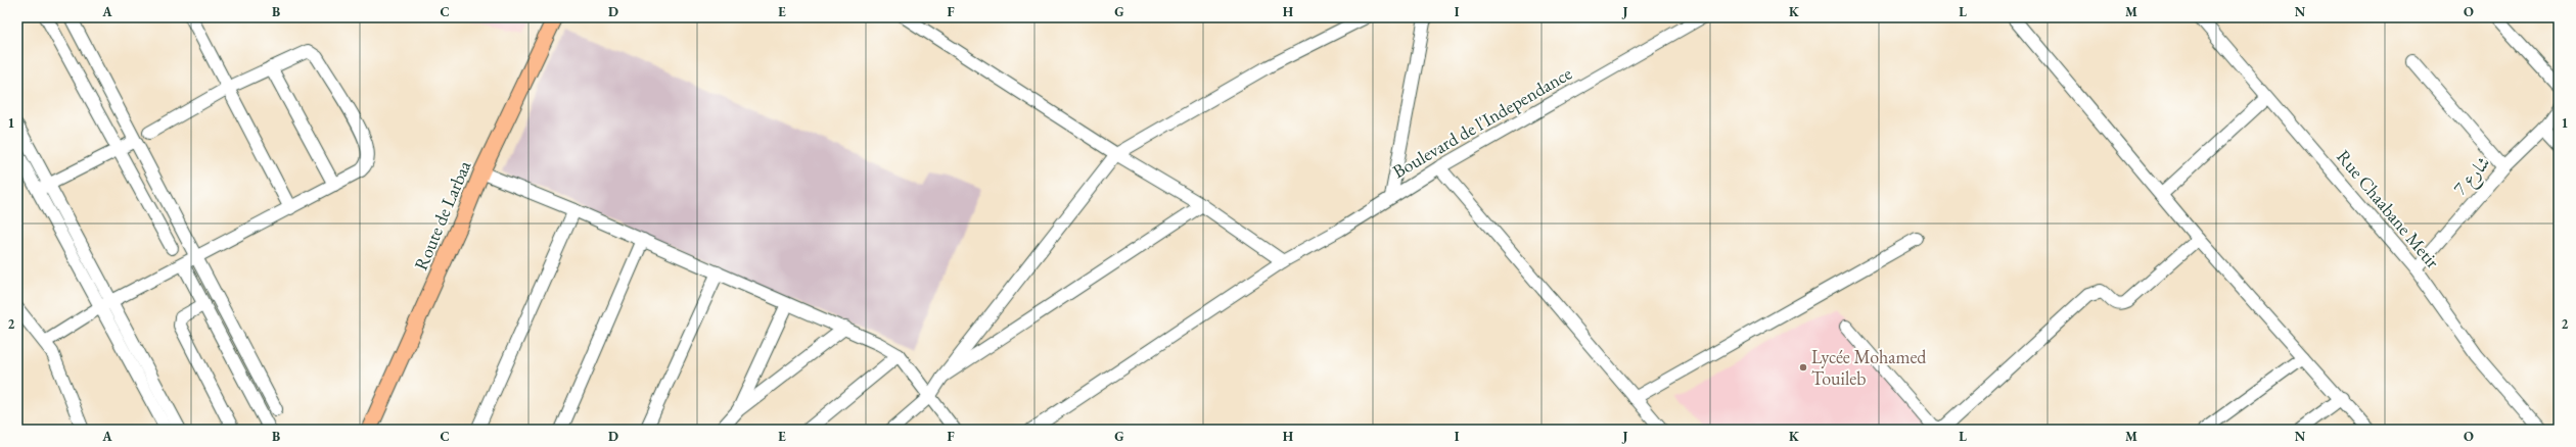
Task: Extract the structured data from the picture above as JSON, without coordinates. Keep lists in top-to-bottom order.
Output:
{
  "streets": {
    "main road": ["Route de Larbaa"],
    "street": ["Boulevard de l'Independance", "شارع 7", "Rue Chaabane Metir"]
  },
  "crossings": [
    ["شارع 7", "Rue Chaabane Metir"]
  ],
  "places": ["Lycée Mohamed Touileb"],
  "grid": {
    "columns": [
      "A",
      "B",
      "C",
      "D",
      "E",
      "F",
      "G",
      "H",
      "I",
      "J",
      "K",
      "L",
      "M",
      "N",
      "O"
    ],
    "rows": ["1", "2"]
  }
}
